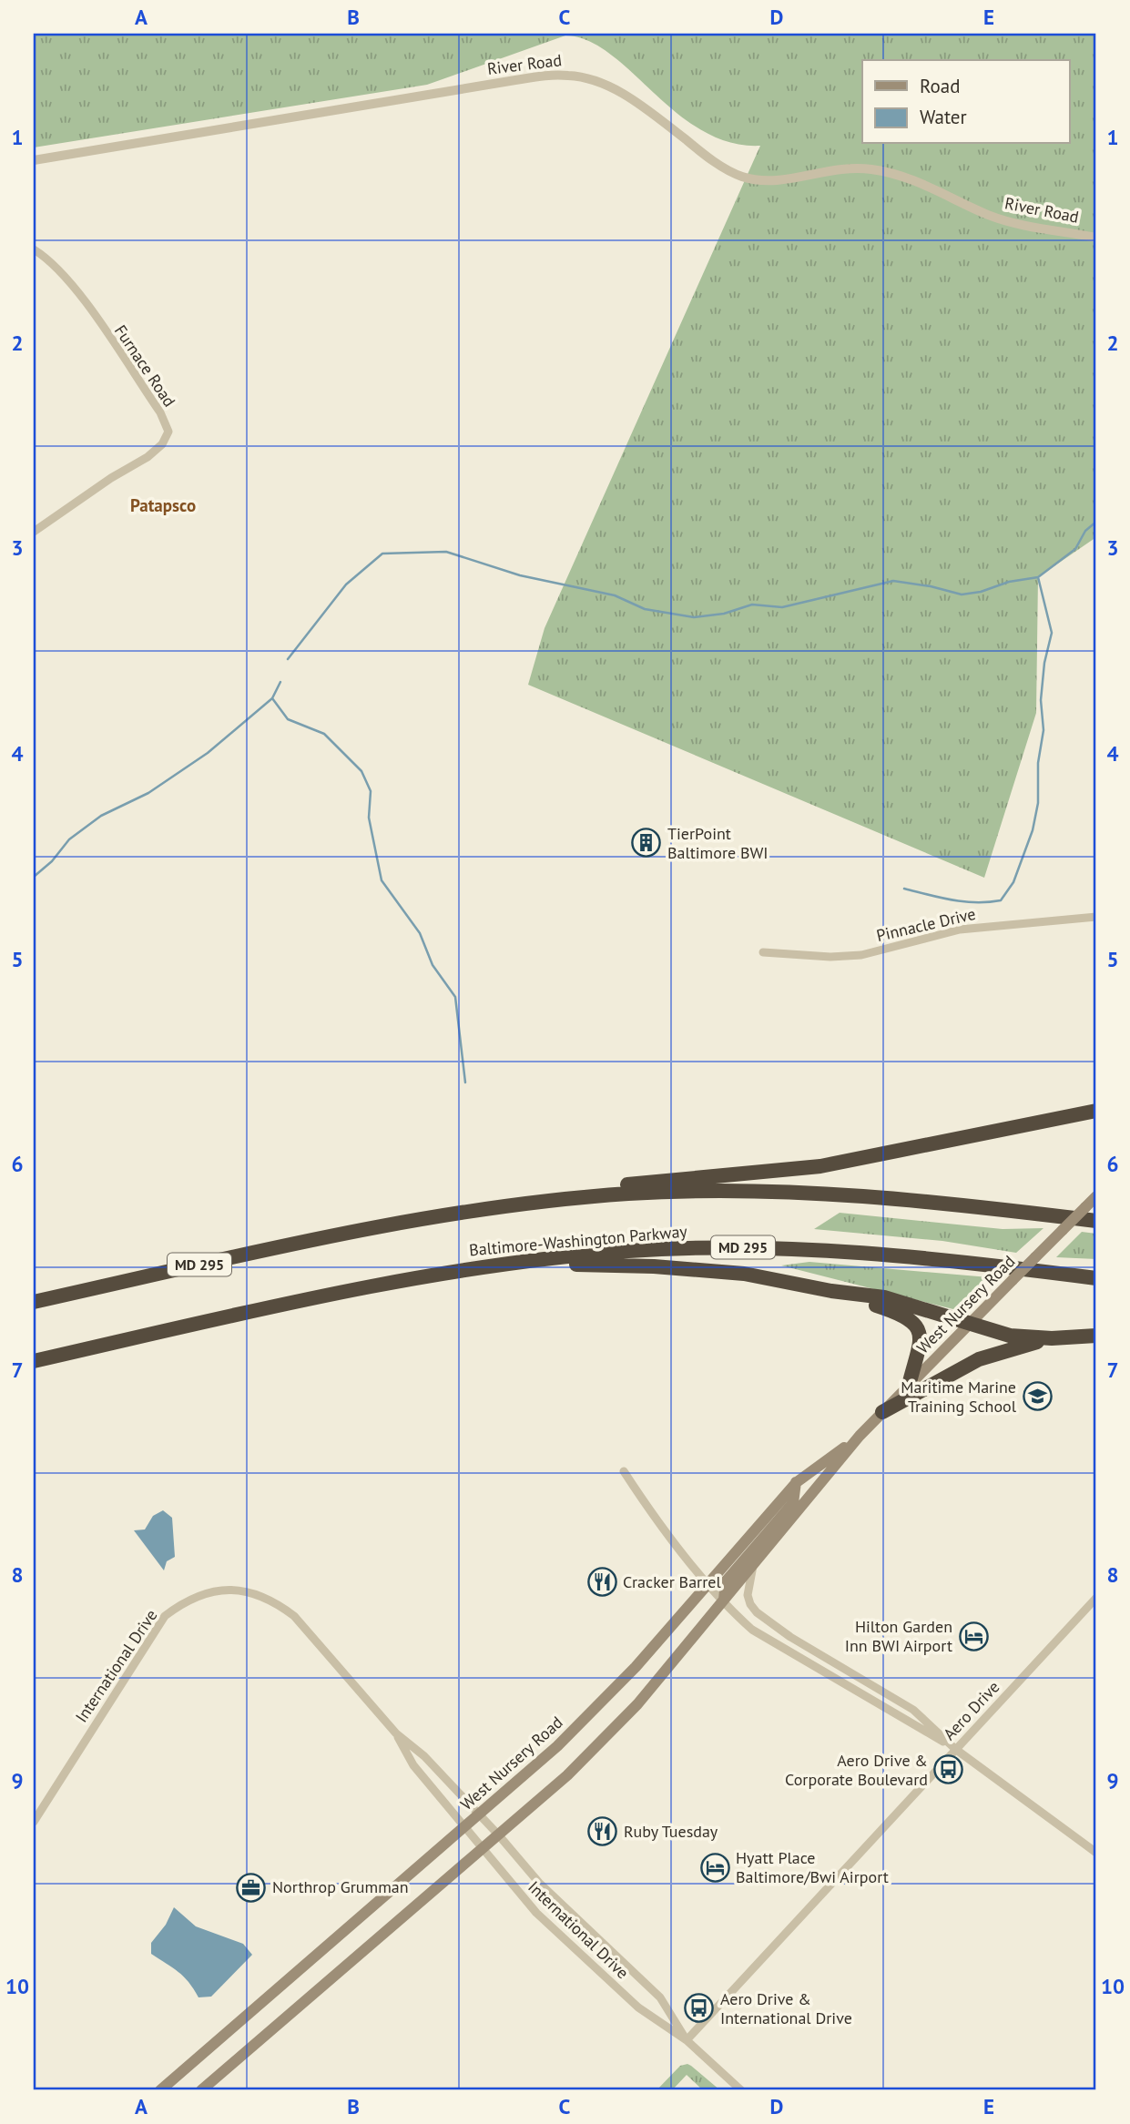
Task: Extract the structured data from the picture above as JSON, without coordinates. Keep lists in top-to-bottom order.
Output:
{
  "streets": {
    "highway": ["Baltimore-Washington Parkway", "MD 295"],
    "main road": ["West Nursery Road"],
    "street": [
      "River Road",
      "Furnace Road",
      "Pinnacle Drive",
      "International Drive",
      "Aero Drive"
    ]
  },
  "crossings": [
    ["West Nursery Road", "International Drive"],
    ["International Drive", "Aero Drive"]
  ],
  "districts": ["Patapsco"],
  "places": {
    "building": ["TierPoint Baltimore BWI"],
    "school or university": ["Maritime Marine Training School"],
    "restaurant": ["Cracker Barrel", "Ruby Tuesday"],
    "hotel": ["Hilton Garden Inn BWI Airport", "Hyatt Place Baltimore/Bwi Airport"],
    "bus stop": ["Aero Drive & Corporate Boulevard", "Aero Drive & International Drive"],
    "office": ["Northrop Grumman"]
  },
  "legend": ["Road", "Water"],
  "grid": {
    "columns": [
      "A",
      "B",
      "C",
      "D",
      "E"
    ],
    "rows": [
      "1",
      "2",
      "3",
      "4",
      "5",
      "6",
      "7",
      "8",
      "9",
      "10"
    ]
  }
}
